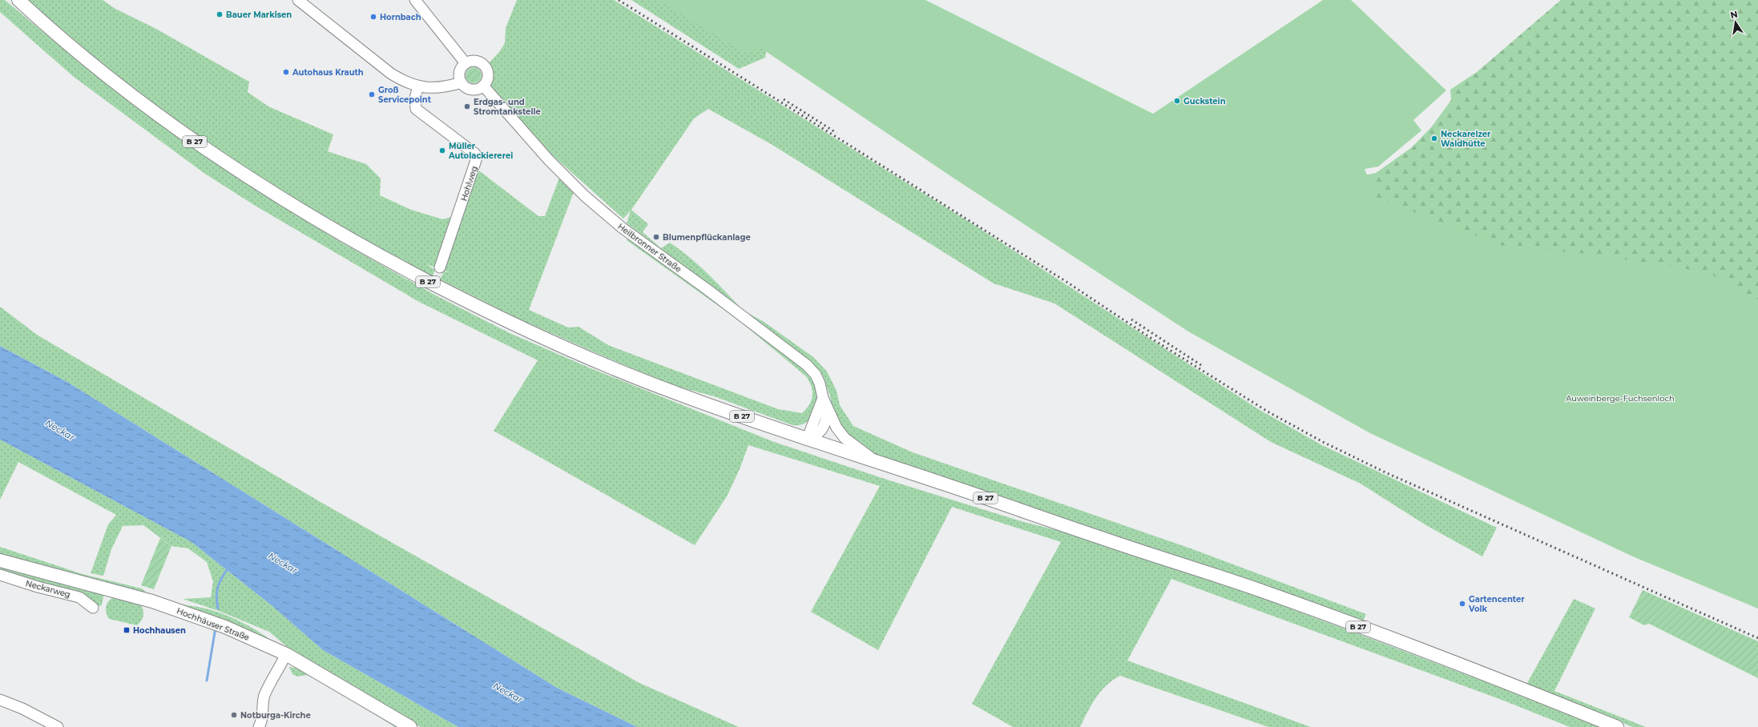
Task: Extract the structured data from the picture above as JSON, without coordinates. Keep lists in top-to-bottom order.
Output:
{
  "streets": {
    "main road": ["B 27", "Hochhäuser Straße"],
    "street": ["Hohlweg", "Heilbronner Straße", "Neckarweg"]
  },
  "crossings": [
    ["B 27", "Heilbronner Straße"]
  ],
  "water": ["Neckar"],
  "parks": ["Auweinberge-Fuchsenloch"],
  "places": {
    "other": [
      "Bauer Markisen",
      "Hornbach",
      "Autohaus Krauth",
      "Groß Servicepoint",
      "Guckstein",
      "Erdgas- und Stromtankstelle",
      "Neckarelzer Waldhütte",
      "Müller Autolackiererei",
      "Blumenpflückanlage",
      "Gartencenter Volk",
      "Notburga-Kirche"
    ],
    "transit": ["Hochhausen"]
  },
  "north": "top"
}
